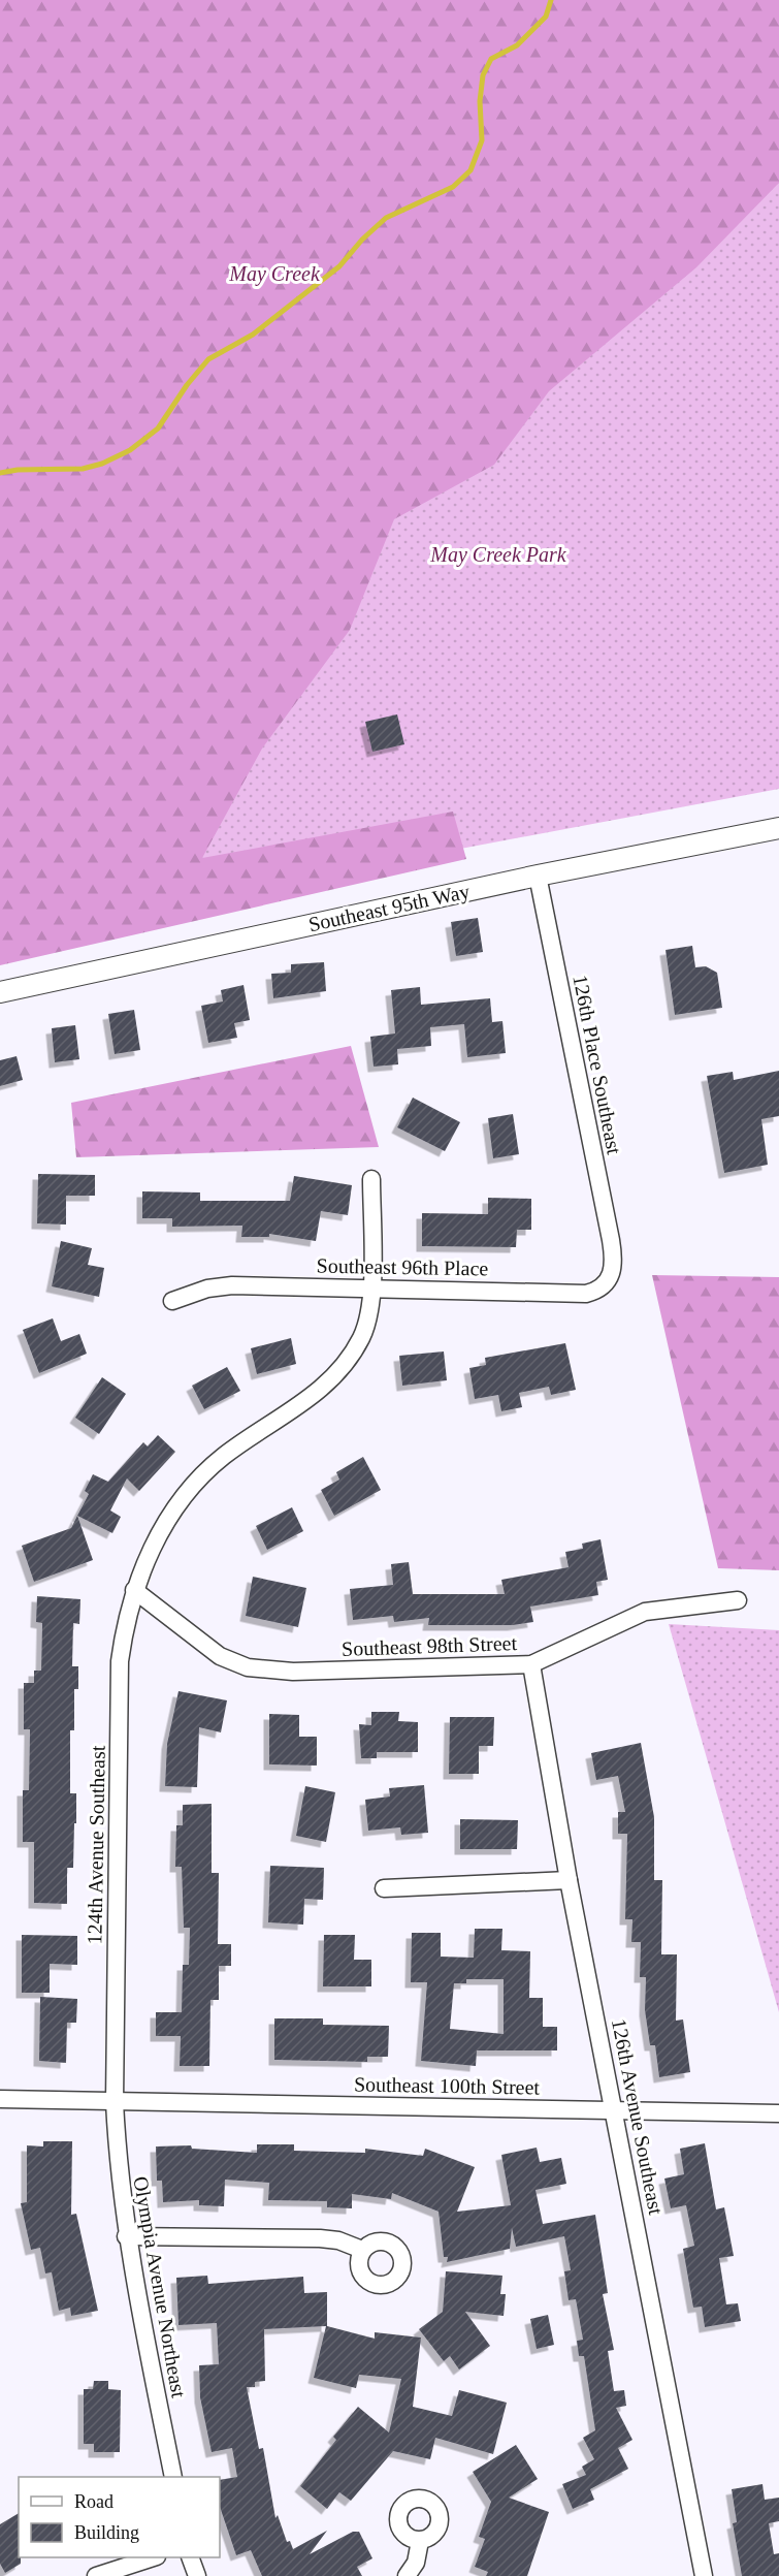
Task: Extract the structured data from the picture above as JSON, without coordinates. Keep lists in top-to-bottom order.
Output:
{
  "streets": {
    "street": [
      "Southeast 95th Way",
      "126th Place Southeast",
      "Southeast 96th Place",
      "Southeast 98th Street",
      "124th Avenue Southeast",
      "Southeast 100th Street",
      "126th Avenue Southeast",
      "Olympia Avenue Northeast"
    ]
  },
  "crossings": [
    ["Southeast 95th Way", "126th Place Southeast"],
    ["126th Place Southeast", "Southeast 96th Place"],
    ["Southeast 96th Place", "124th Avenue Southeast"],
    ["Southeast 98th Street", "124th Avenue Southeast"],
    ["Southeast 98th Street", "126th Avenue Southeast"],
    ["124th Avenue Southeast", "Southeast 100th Street"],
    ["124th Avenue Southeast", "Olympia Avenue Northeast"],
    ["Southeast 100th Street", "126th Avenue Southeast"],
    ["Southeast 100th Street", "Olympia Avenue Northeast"]
  ],
  "parks": ["May Creek", "May Creek Park"],
  "legend": ["Road", "Building"]
}
